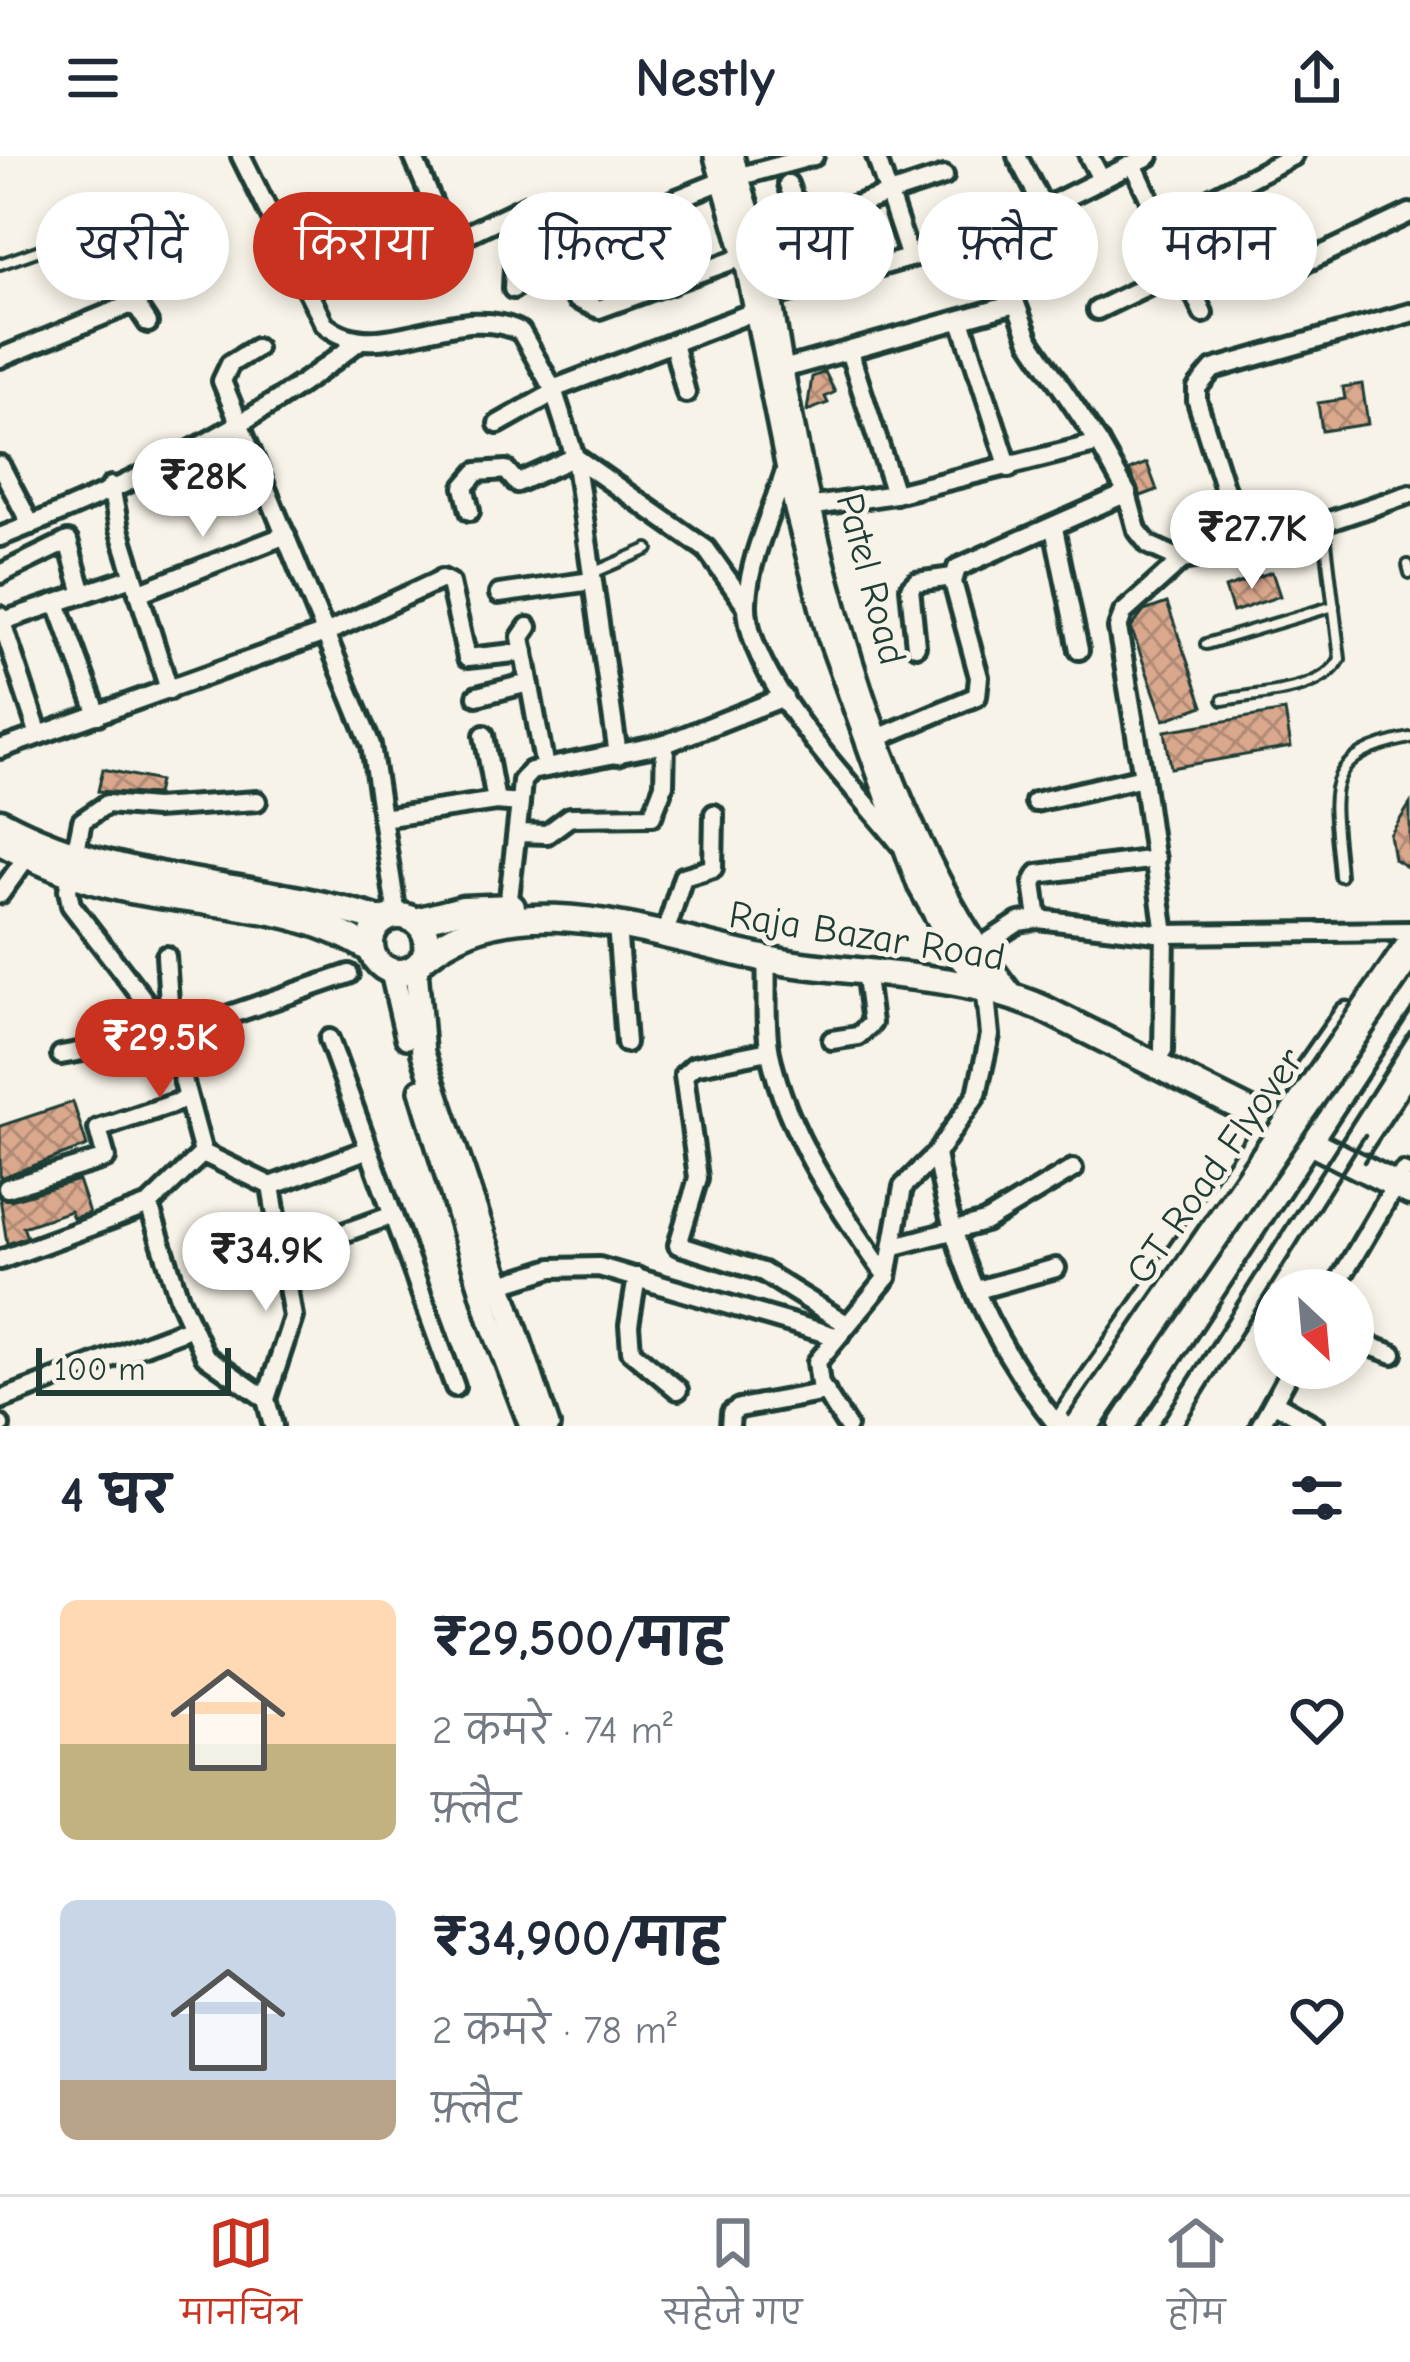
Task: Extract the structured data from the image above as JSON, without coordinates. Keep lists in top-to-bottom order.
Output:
{
  "streets": {
    "highway": ["GT Road Flyover"],
    "main road": ["Raja Bazar Road"],
    "street": ["Patel Road"]
  },
  "crossings": [
    ["Patel Road", "Raja Bazar Road"]
  ],
  "scale_bar": "100 m",
  "north": "bottom right",
  "page": {
    "header": "Nestly",
    "chip": [
      "खरीदें",
      "किराया",
      "फ़िल्टर",
      "नया",
      "फ़्लैट",
      "मकान"
    ],
    "price": [
      "₹28K",
      "₹27.7K",
      "₹29.5K",
      "₹34.9K"
    ],
    "scale": "100 m",
    "heading": "4 घर",
    "list": [
      {
        "name": "₹29,500/माह",
        "note": "2 कमरे · 74 m² · फ़्लैट"
      },
      {
        "name": "₹34,900/माह",
        "note": "2 कमरे · 78 m² · फ़्लैट"
      }
    ],
    "tabs": ["मानचित्र", "सहेजे गए", "होम"]
  }
}
